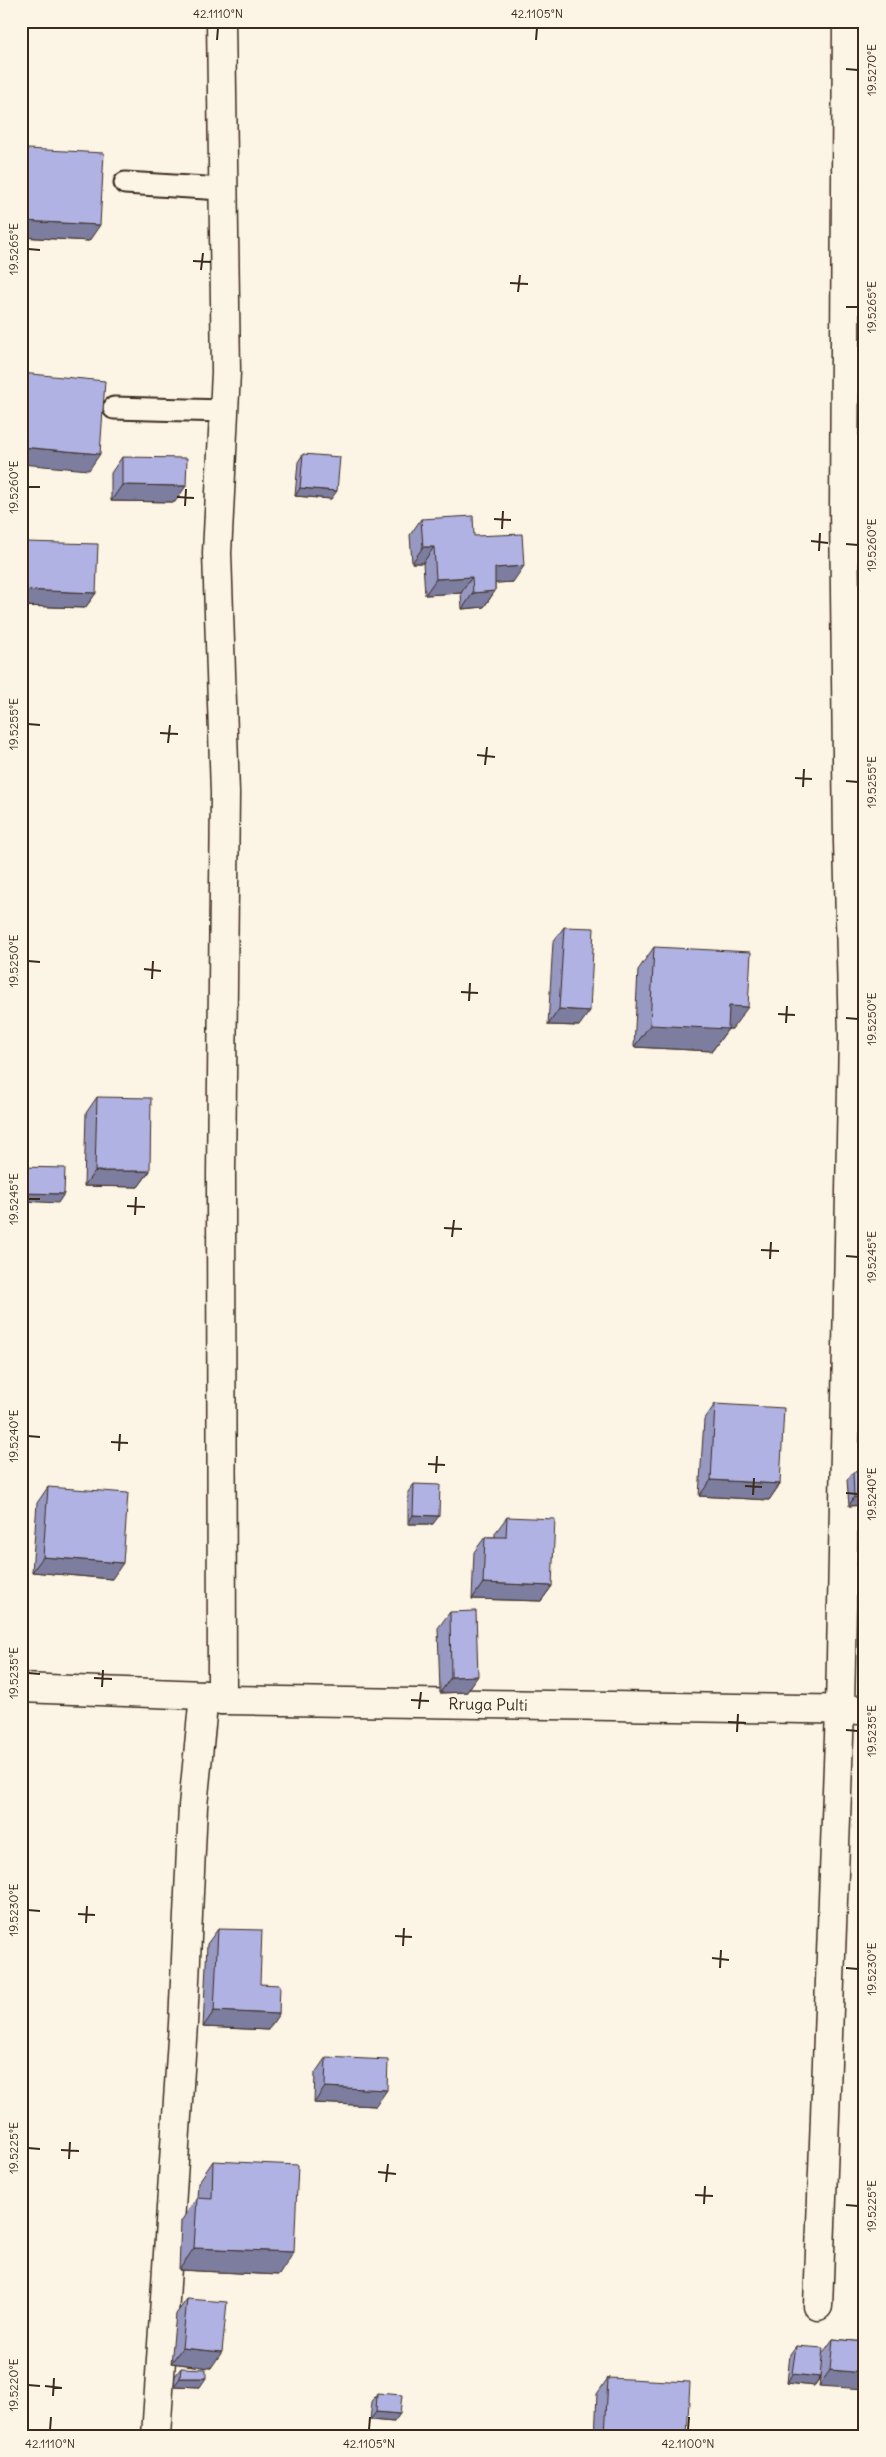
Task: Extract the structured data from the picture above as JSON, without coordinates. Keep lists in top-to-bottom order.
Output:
{
  "streets": {
    "street": ["Rruga Pulti"]
  },
  "coordinates": [
    "42.1110°N",
    "42.1105°N",
    "19.5270°E",
    "19.5265°E",
    "19.5260°E",
    "19.5255°E",
    "19.5250°E",
    "19.5245°E",
    "19.5240°E",
    "19.5235°E",
    "19.5230°E",
    "19.5225°E",
    "19.5220°E",
    "42.1100°N"
  ]
}
